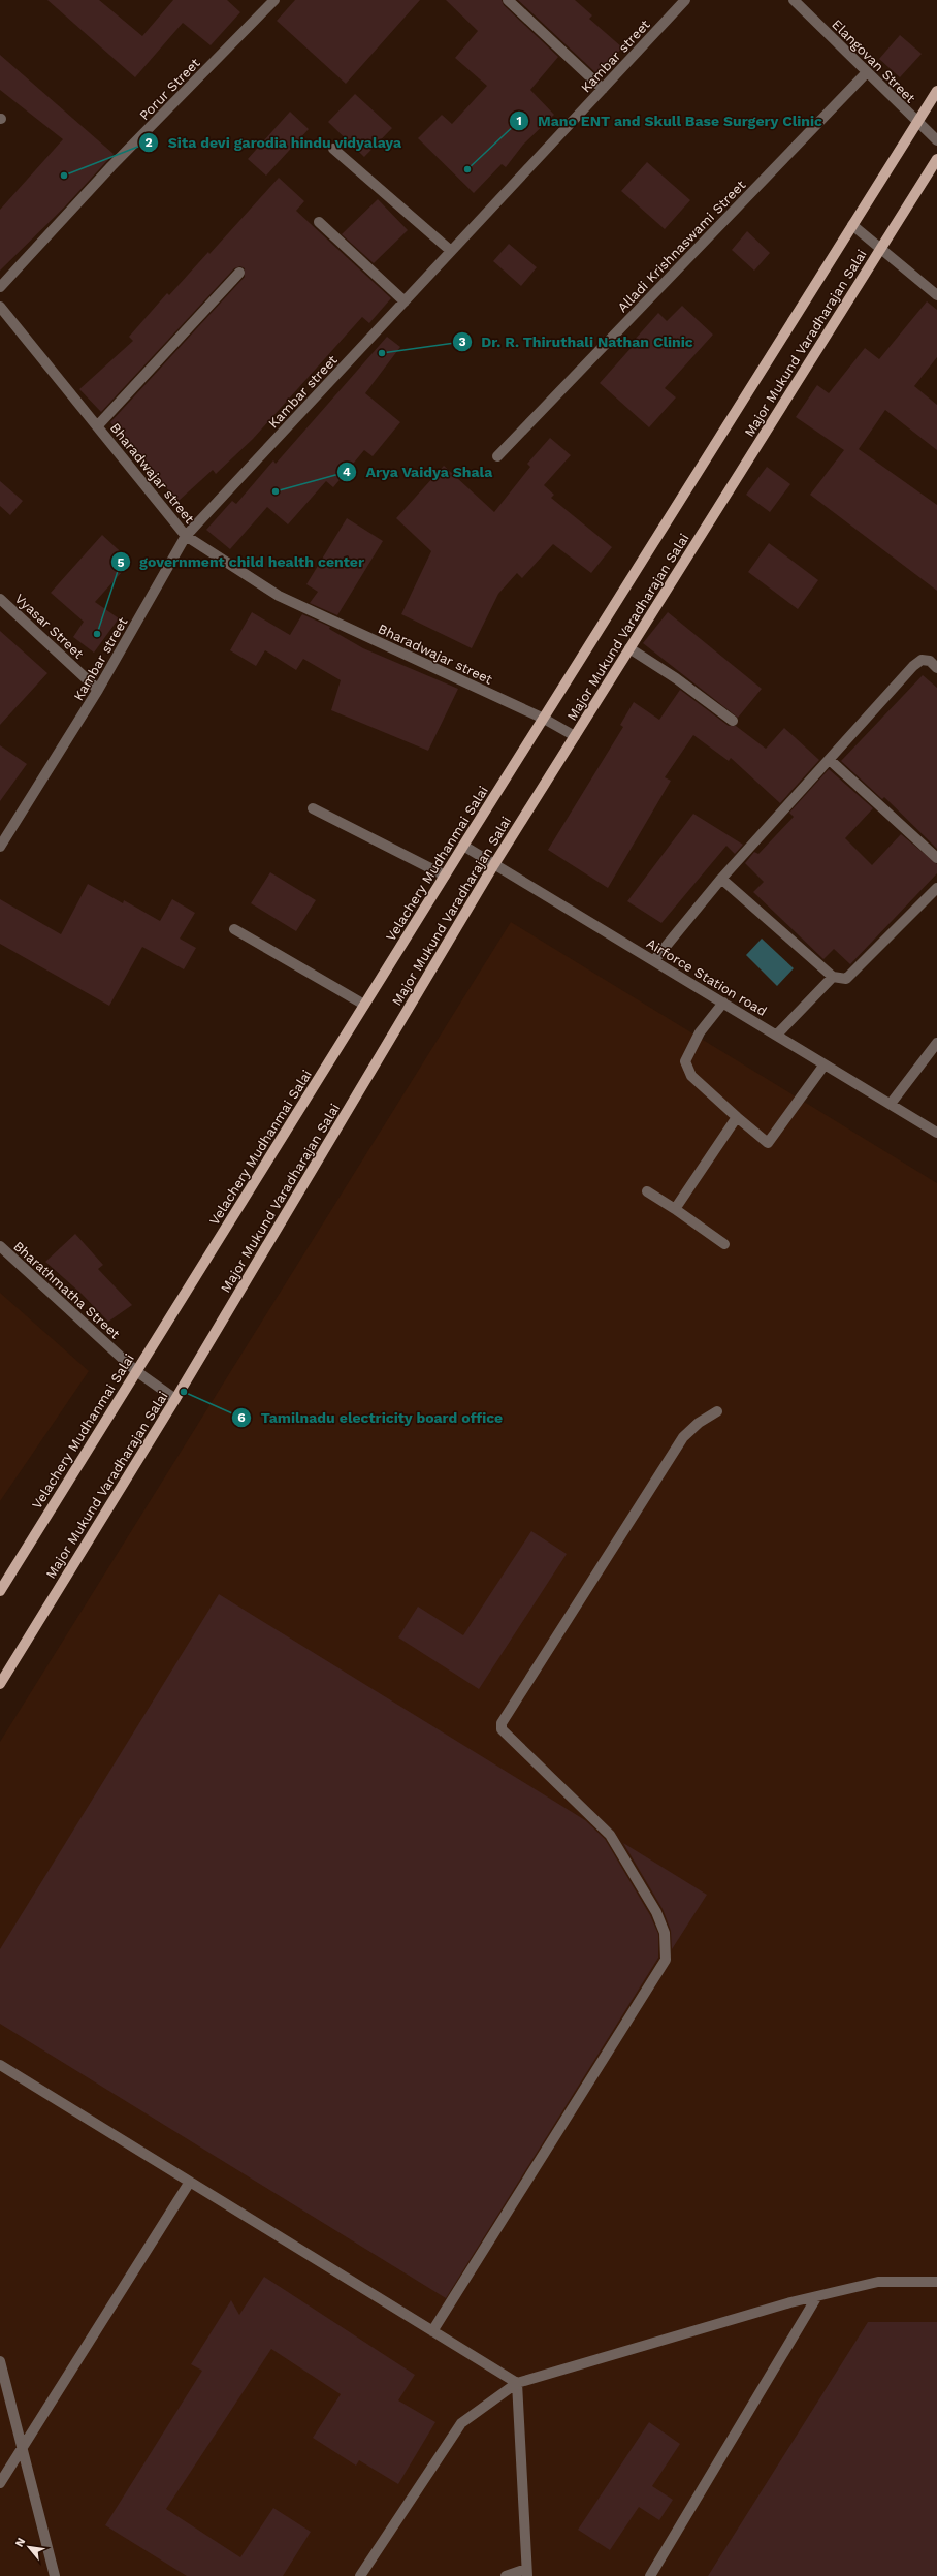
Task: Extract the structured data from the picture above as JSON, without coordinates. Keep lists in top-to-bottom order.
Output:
{
  "streets": {
    "main road": ["Major Mukund Varadharajan Salai", "Velachery Mudhanmai Salai"],
    "street": [
      "Kambar street",
      "Elangovan Street",
      "Porur Street",
      "Alladi Krishnaswami Street",
      "Bharadwajar street",
      "Vyasar Street",
      "Airforce Station road",
      "Bharathmatha Street"
    ]
  },
  "crossings": [
    ["Kambar street", "Bharadwajar street"],
    ["Kambar street", "Vyasar Street"],
    ["Elangovan Street", "Alladi Krishnaswami Street"],
    ["Elangovan Street", "Major Mukund Varadharajan Salai"],
    ["Major Mukund Varadharajan Salai", "Bharadwajar street"],
    ["Major Mukund Varadharajan Salai", "Velachery Mudhanmai Salai"],
    ["Major Mukund Varadharajan Salai", "Airforce Station road"],
    ["Major Mukund Varadharajan Salai", "Bharathmatha Street"],
    ["Bharadwajar street", "Velachery Mudhanmai Salai"],
    ["Velachery Mudhanmai Salai", "Airforce Station road"],
    ["Velachery Mudhanmai Salai", "Bharathmatha Street"]
  ],
  "places": [
    "Mano ENT and Skull Base Surgery Clinic",
    "Sita devi garodia hindu vidyalaya",
    "Dr. R. Thiruthali Nathan Clinic",
    "Arya Vaidya Shala",
    "government child health center",
    "Tamilnadu electricity board office"
  ],
  "north": "top left"
}
